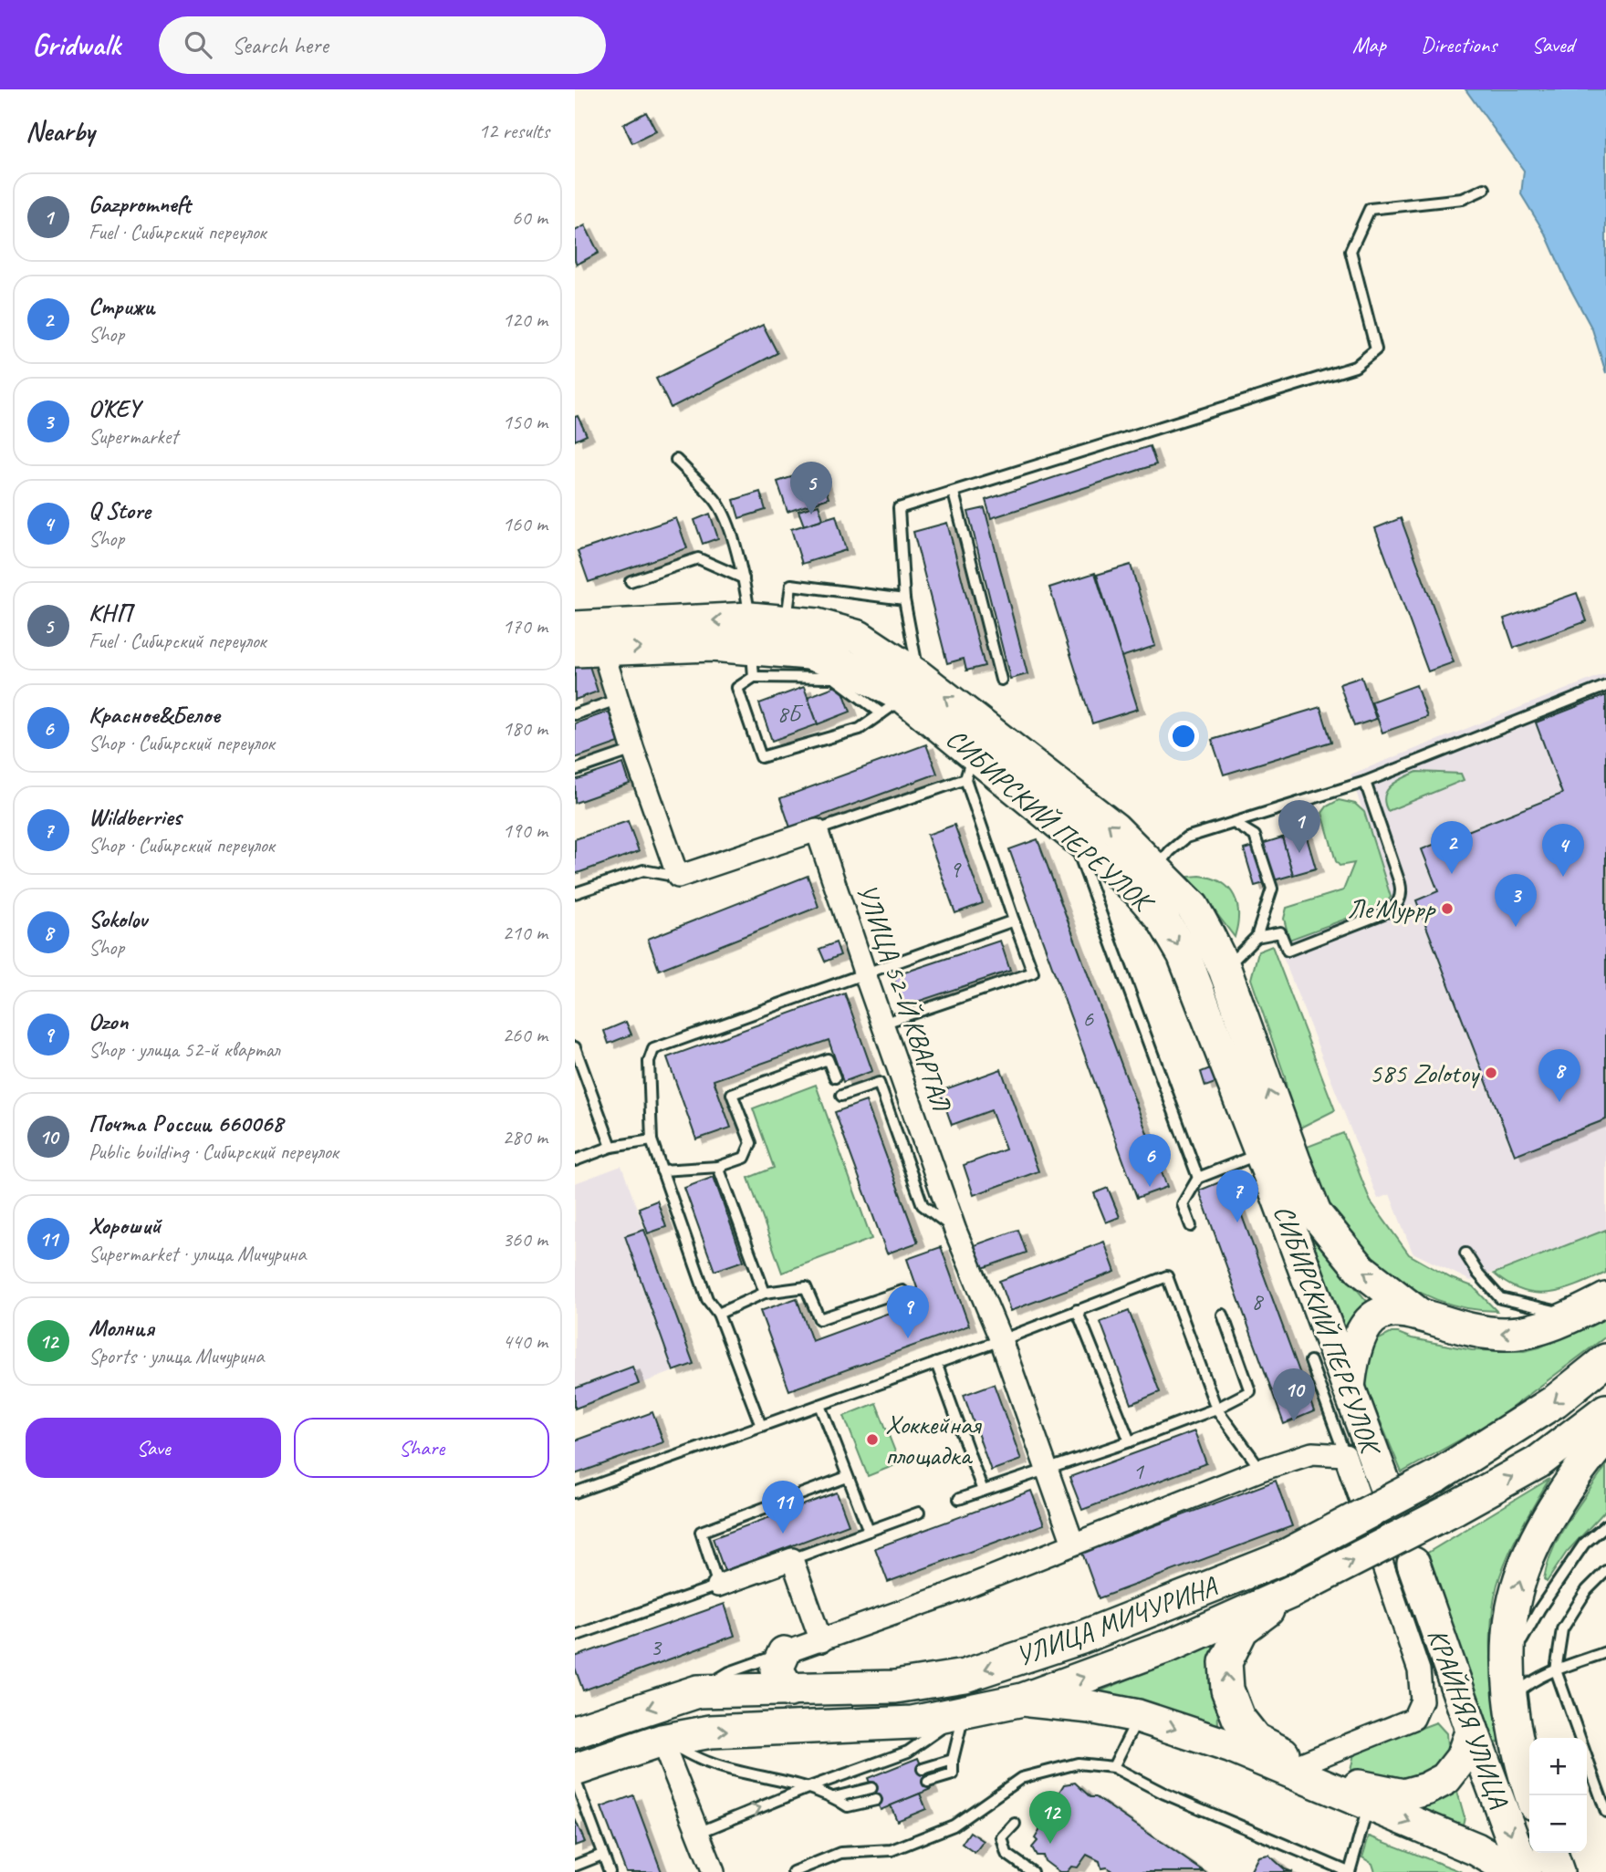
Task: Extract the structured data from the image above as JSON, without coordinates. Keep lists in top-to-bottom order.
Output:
{
  "streets": {
    "main road": ["СИБИРСКИЙ ПЕРЕУЛОК", "УЛИЦА МИЧУРИНА", "КРАЙНЯЯ УЛИЦА"],
    "street": ["УЛИЦА 52-Й КВАРТАЛ"]
  },
  "places": ["Ле'Муррр", "585 Zolotoy", "Хоккейная площадка"],
  "house_numbers": [
    "8Б",
    "9",
    "6",
    "8",
    "1",
    "3"
  ],
  "page": {
    "header": "Gridwalk",
    "search": "Search here",
    "nav": ["Map", "Directions", "Saved"],
    "heading": ["Nearby", "12 results"],
    "list": [
      {
        "mark": "1",
        "name": "Gazpromneft",
        "note": "Fuel · Сибирский переулок",
        "value": "60 m"
      },
      {
        "mark": "2",
        "name": "Стрижи",
        "note": "Shop",
        "value": "120 m"
      },
      {
        "mark": "3",
        "name": "O’KEY",
        "note": "Supermarket",
        "value": "150 m"
      },
      {
        "mark": "4",
        "name": "Q Store",
        "note": "Shop",
        "value": "160 m"
      },
      {
        "mark": "5",
        "name": "КНП",
        "note": "Fuel · Сибирский переулок",
        "value": "170 m"
      },
      {
        "mark": "6",
        "name": "Красное&Белое",
        "note": "Shop · Сибирский переулок",
        "value": "180 m"
      },
      {
        "mark": "7",
        "name": "Wildberries",
        "note": "Shop · Сибирский переулок",
        "value": "190 m"
      },
      {
        "mark": "8",
        "name": "Sokolov",
        "note": "Shop",
        "value": "210 m"
      },
      {
        "mark": "9",
        "name": "Ozon",
        "note": "Shop · улица 52-й квартал",
        "value": "260 m"
      },
      {
        "mark": "10",
        "name": "Почта России 660068",
        "note": "Public building · Сибирский переулок",
        "value": "280 m"
      },
      {
        "mark": "11",
        "name": "Хороший",
        "note": "Supermarket · улица Мичурина",
        "value": "360 m"
      },
      {
        "mark": "12",
        "name": "Молния",
        "note": "Sports · улица Мичурина",
        "value": "440 m"
      }
    ],
    "pins": [
      "5",
      "1",
      "2",
      "4",
      "3",
      "8",
      "6",
      "7",
      "9",
      "10",
      "11",
      "12"
    ],
    "buttons": ["Save", "Share"],
    "map_buttons": ["+", "−"]
  }
}
